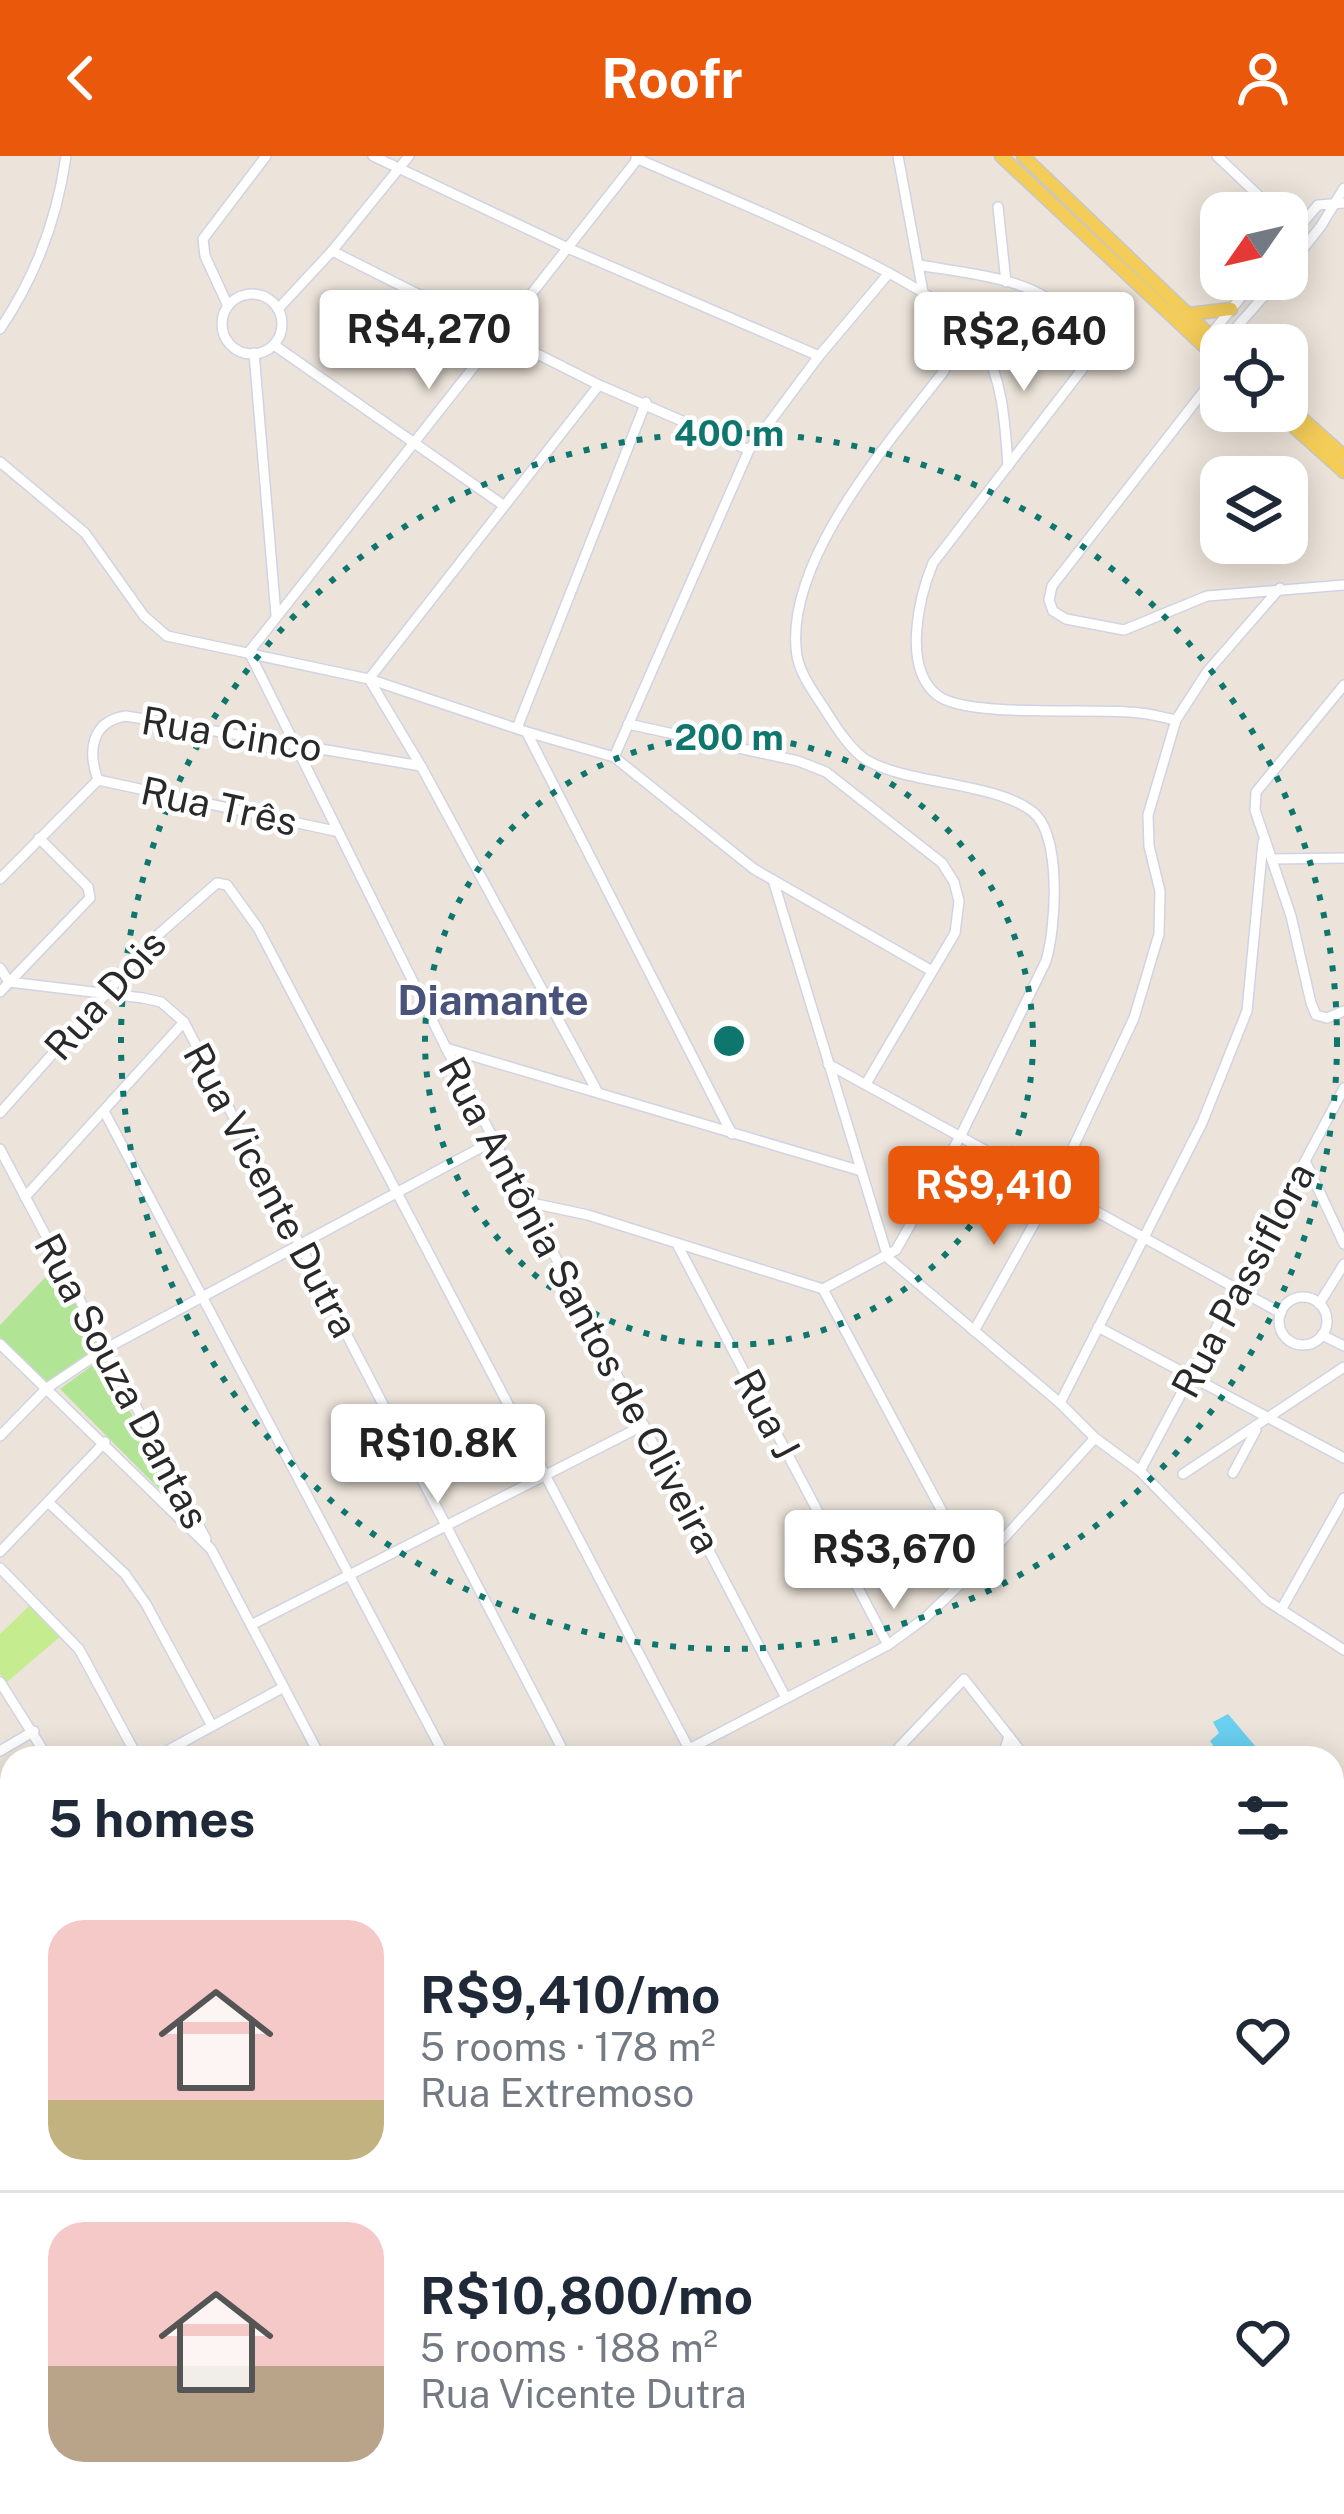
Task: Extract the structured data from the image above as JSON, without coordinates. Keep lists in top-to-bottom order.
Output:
{
  "streets": {
    "street": [
      "Rua Cinco",
      "Rua Três",
      "Rua Dois",
      "Rua Vicente Dutra",
      "Rua Passiflora",
      "Rua Antônia Santos de Oliveira",
      "Rua Souza Dantas",
      "Rua J"
    ]
  },
  "crossings": [
    ["Rua Cinco", "Rua Três"],
    ["Rua Cinco", "Rua Antônia Santos de Oliveira"],
    ["Rua Três", "Rua Antônia Santos de Oliveira"],
    ["Rua Vicente Dutra", "Rua Souza Dantas"]
  ],
  "districts": ["Diamante"],
  "north": "bottom left",
  "page": {
    "header": "Roofr",
    "price": [
      "R$4,270",
      "R$2,640",
      "R$9,410",
      "R$10.8K",
      "R$3,670"
    ],
    "heading": "5 homes",
    "list": [
      {
        "name": "R$9,410/mo",
        "note": "5 rooms · 178 m² · Rua Extremoso"
      },
      {
        "name": "R$10,800/mo",
        "note": "5 rooms · 188 m² · Rua Vicente Dutra"
      }
    ]
  },
  "rings": ["400 m", "200 m"]
}
